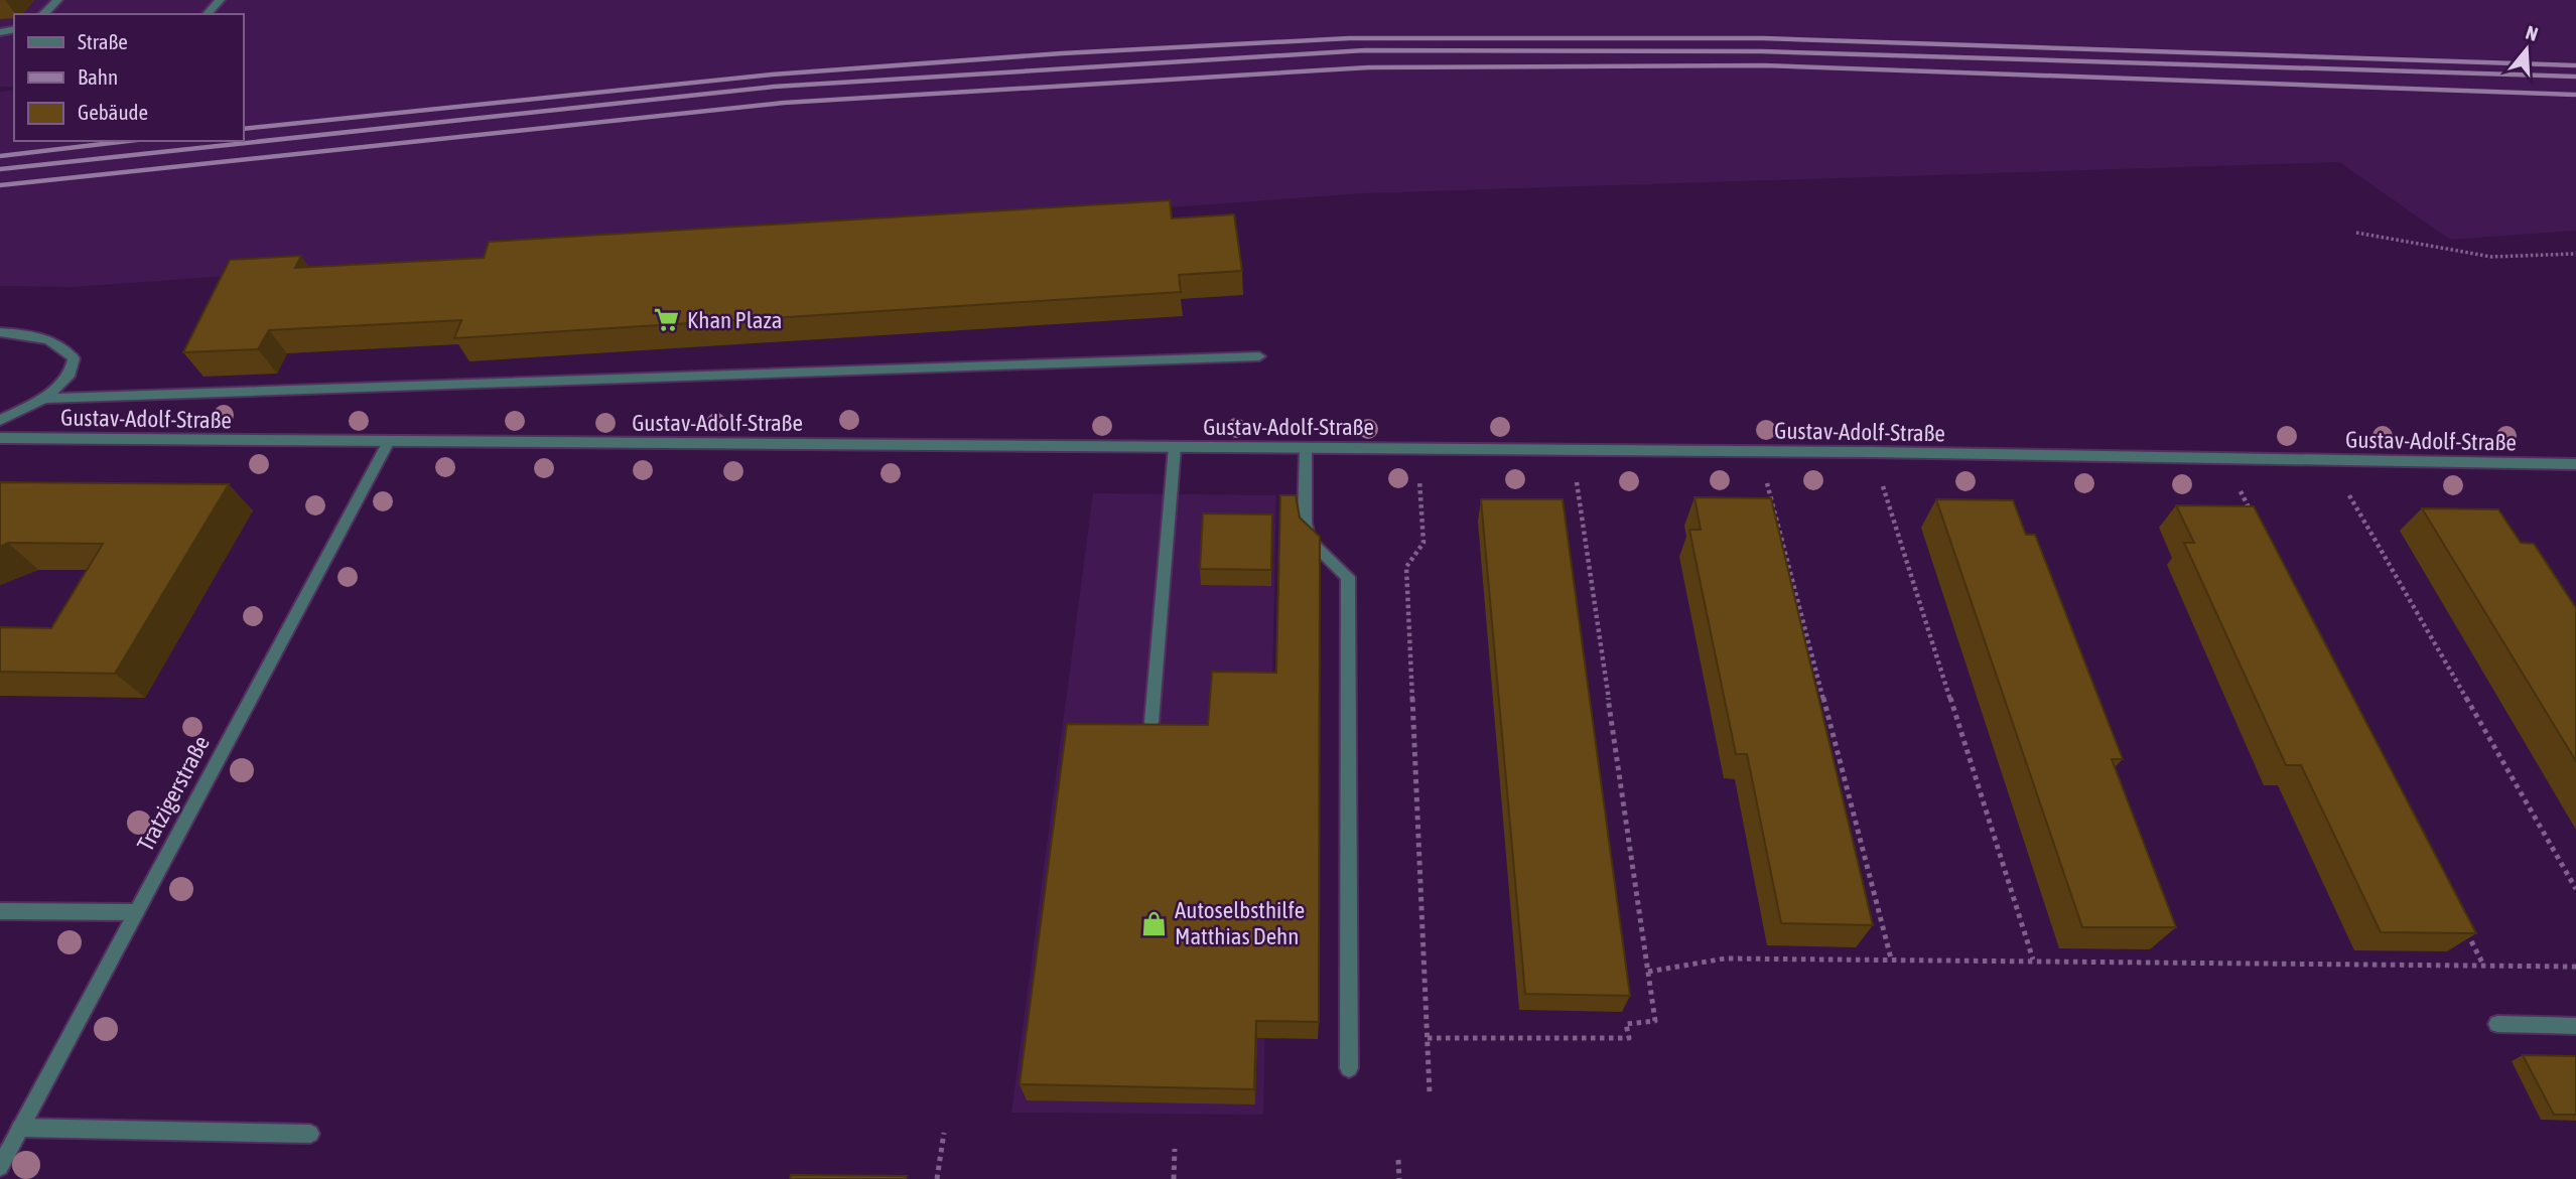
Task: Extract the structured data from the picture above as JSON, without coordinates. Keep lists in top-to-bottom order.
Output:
{
  "streets": {
    "street": ["Gustav-Adolf-Straße", "Tratzigerstraße"]
  },
  "crossings": [
    ["Gustav-Adolf-Straße", "Tratzigerstraße"]
  ],
  "places": {
    "supermarket": ["Khan Plaza"],
    "shop": ["Autoselbsthilfe Matthias Dehn"]
  },
  "legend": ["Straße", "Bahn", "Gebäude"],
  "north": "top"
}
